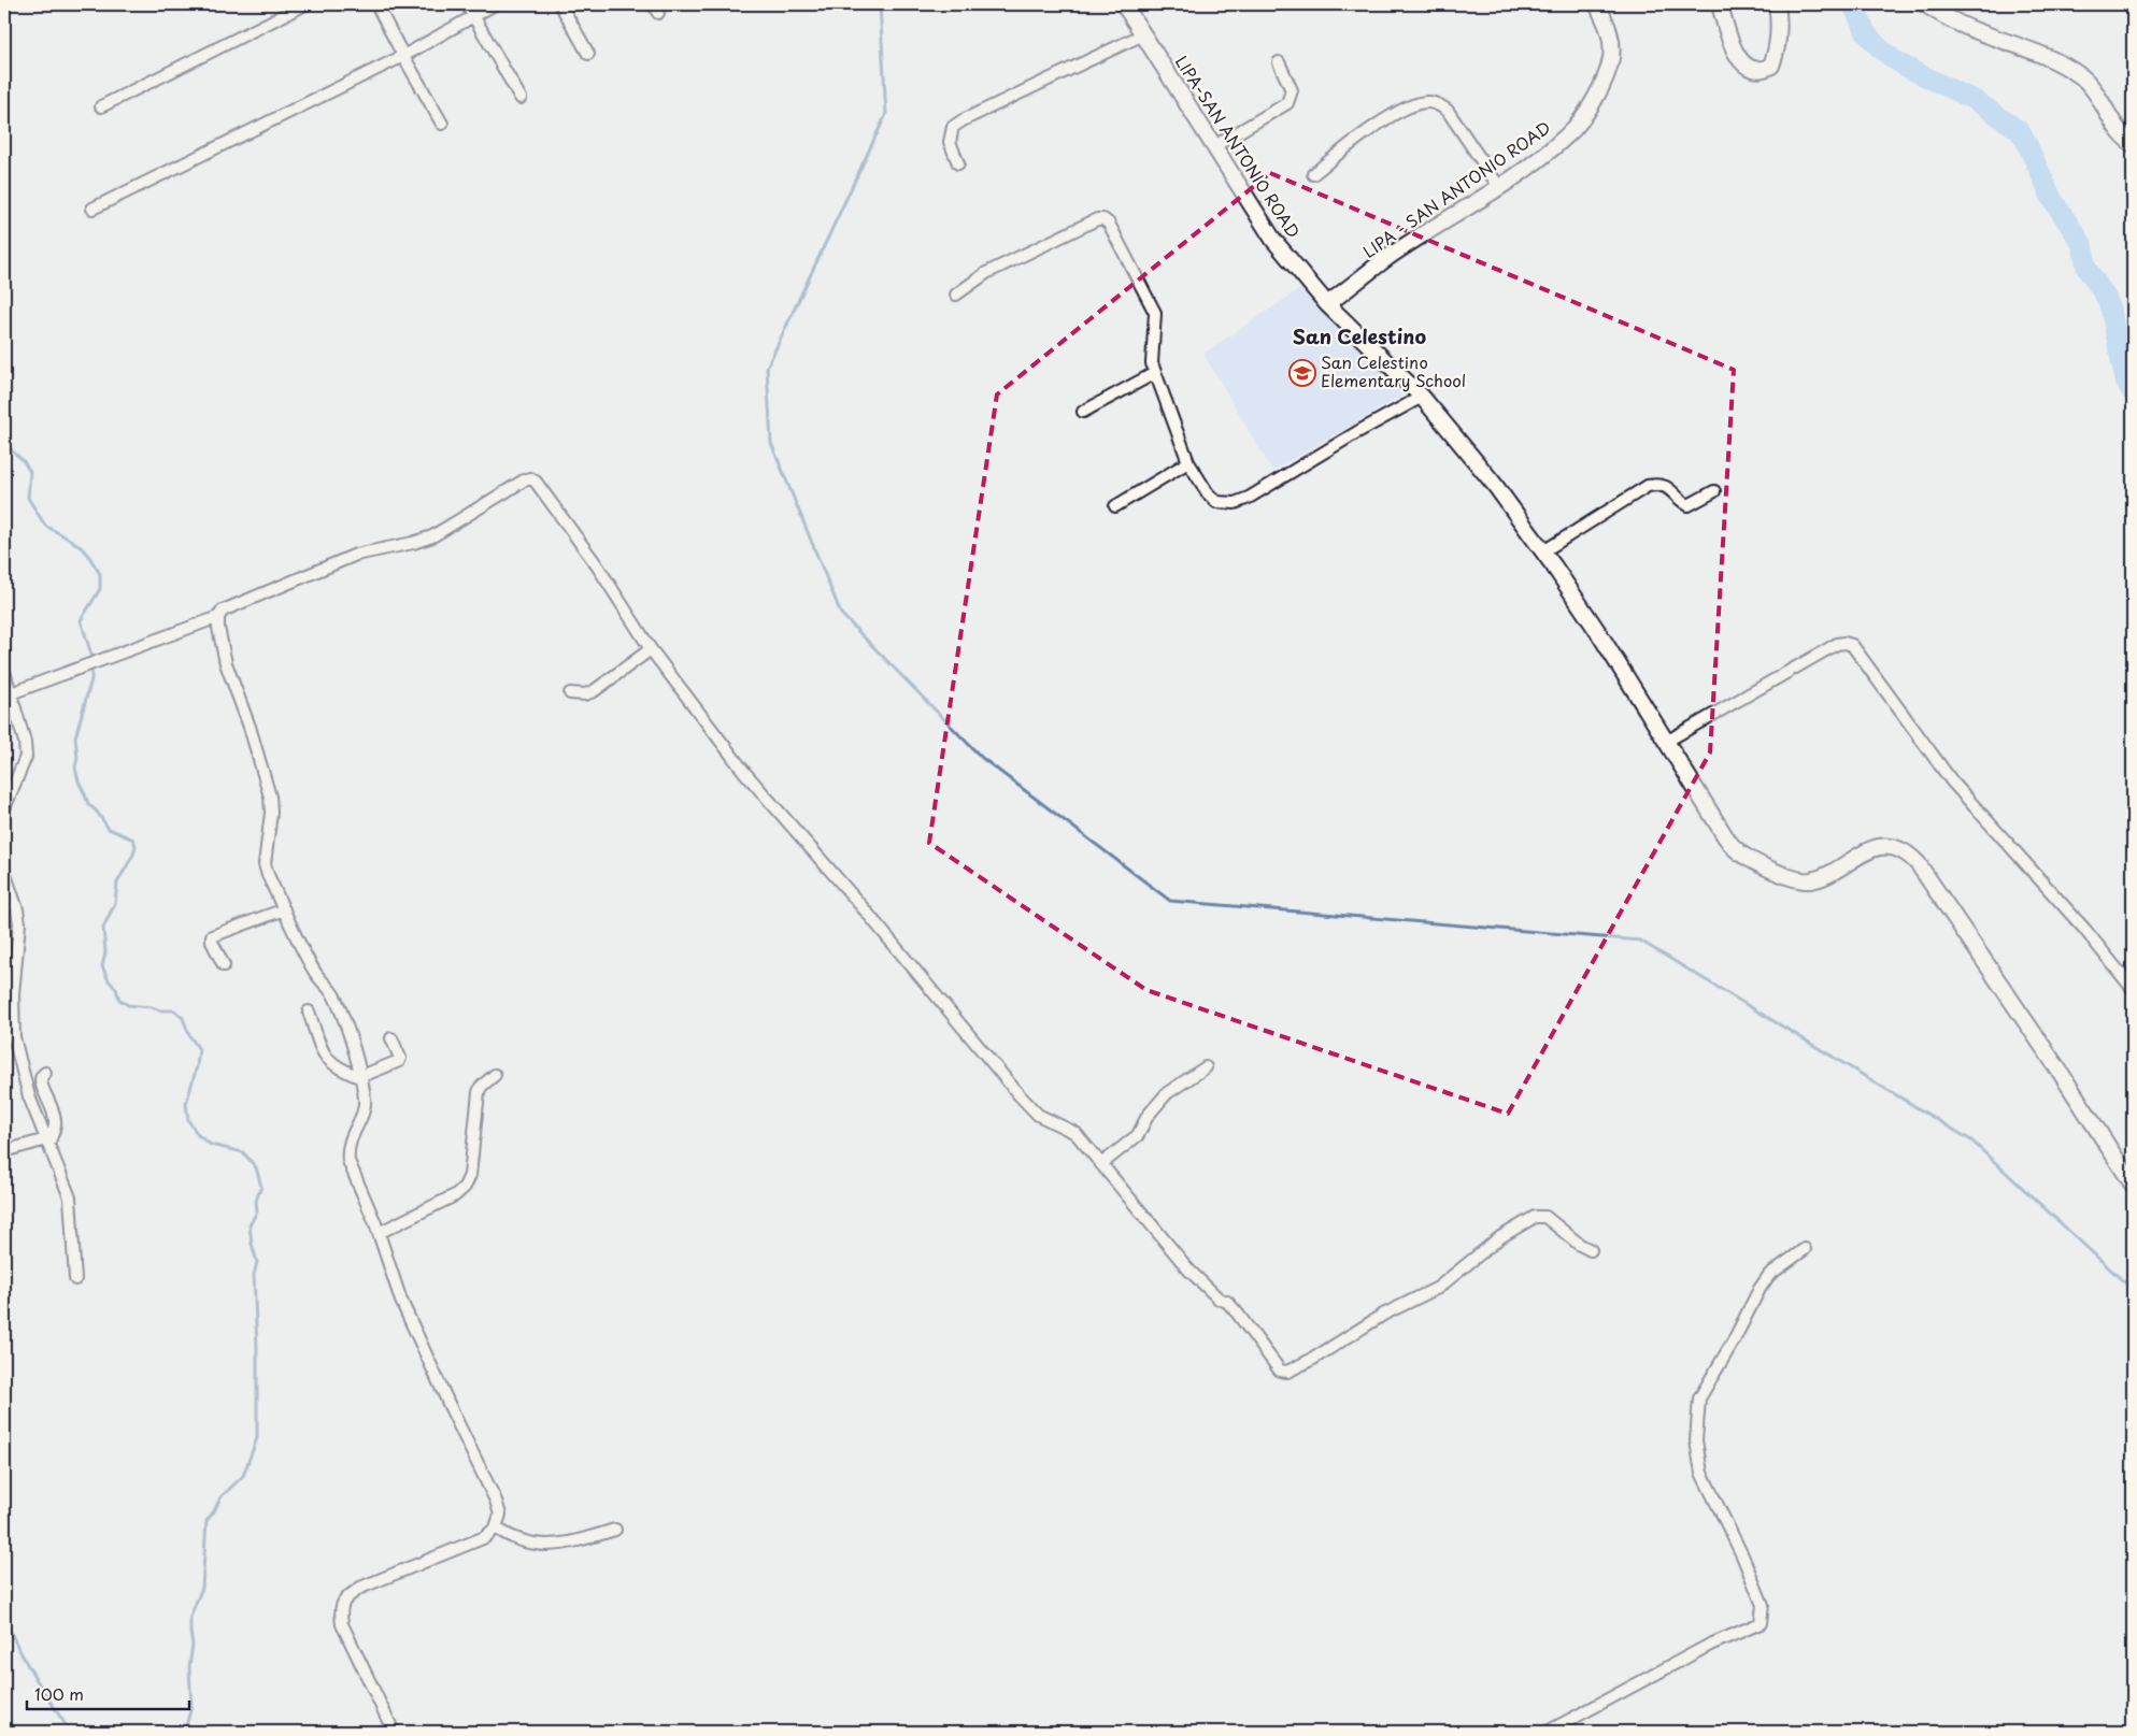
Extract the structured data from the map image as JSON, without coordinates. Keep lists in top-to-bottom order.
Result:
{
  "streets": {
    "main road": ["LIPA-SAN ANTONIO ROAD", "LIPA - SAN ANTONIO ROAD"]
  },
  "crossings": [
    ["LIPA-SAN ANTONIO ROAD", "LIPA - SAN ANTONIO ROAD"]
  ],
  "districts": ["San Celestino"],
  "places": {
    "school or university": ["San Celestino Elementary School"]
  },
  "scale_bar": "100 m"
}
